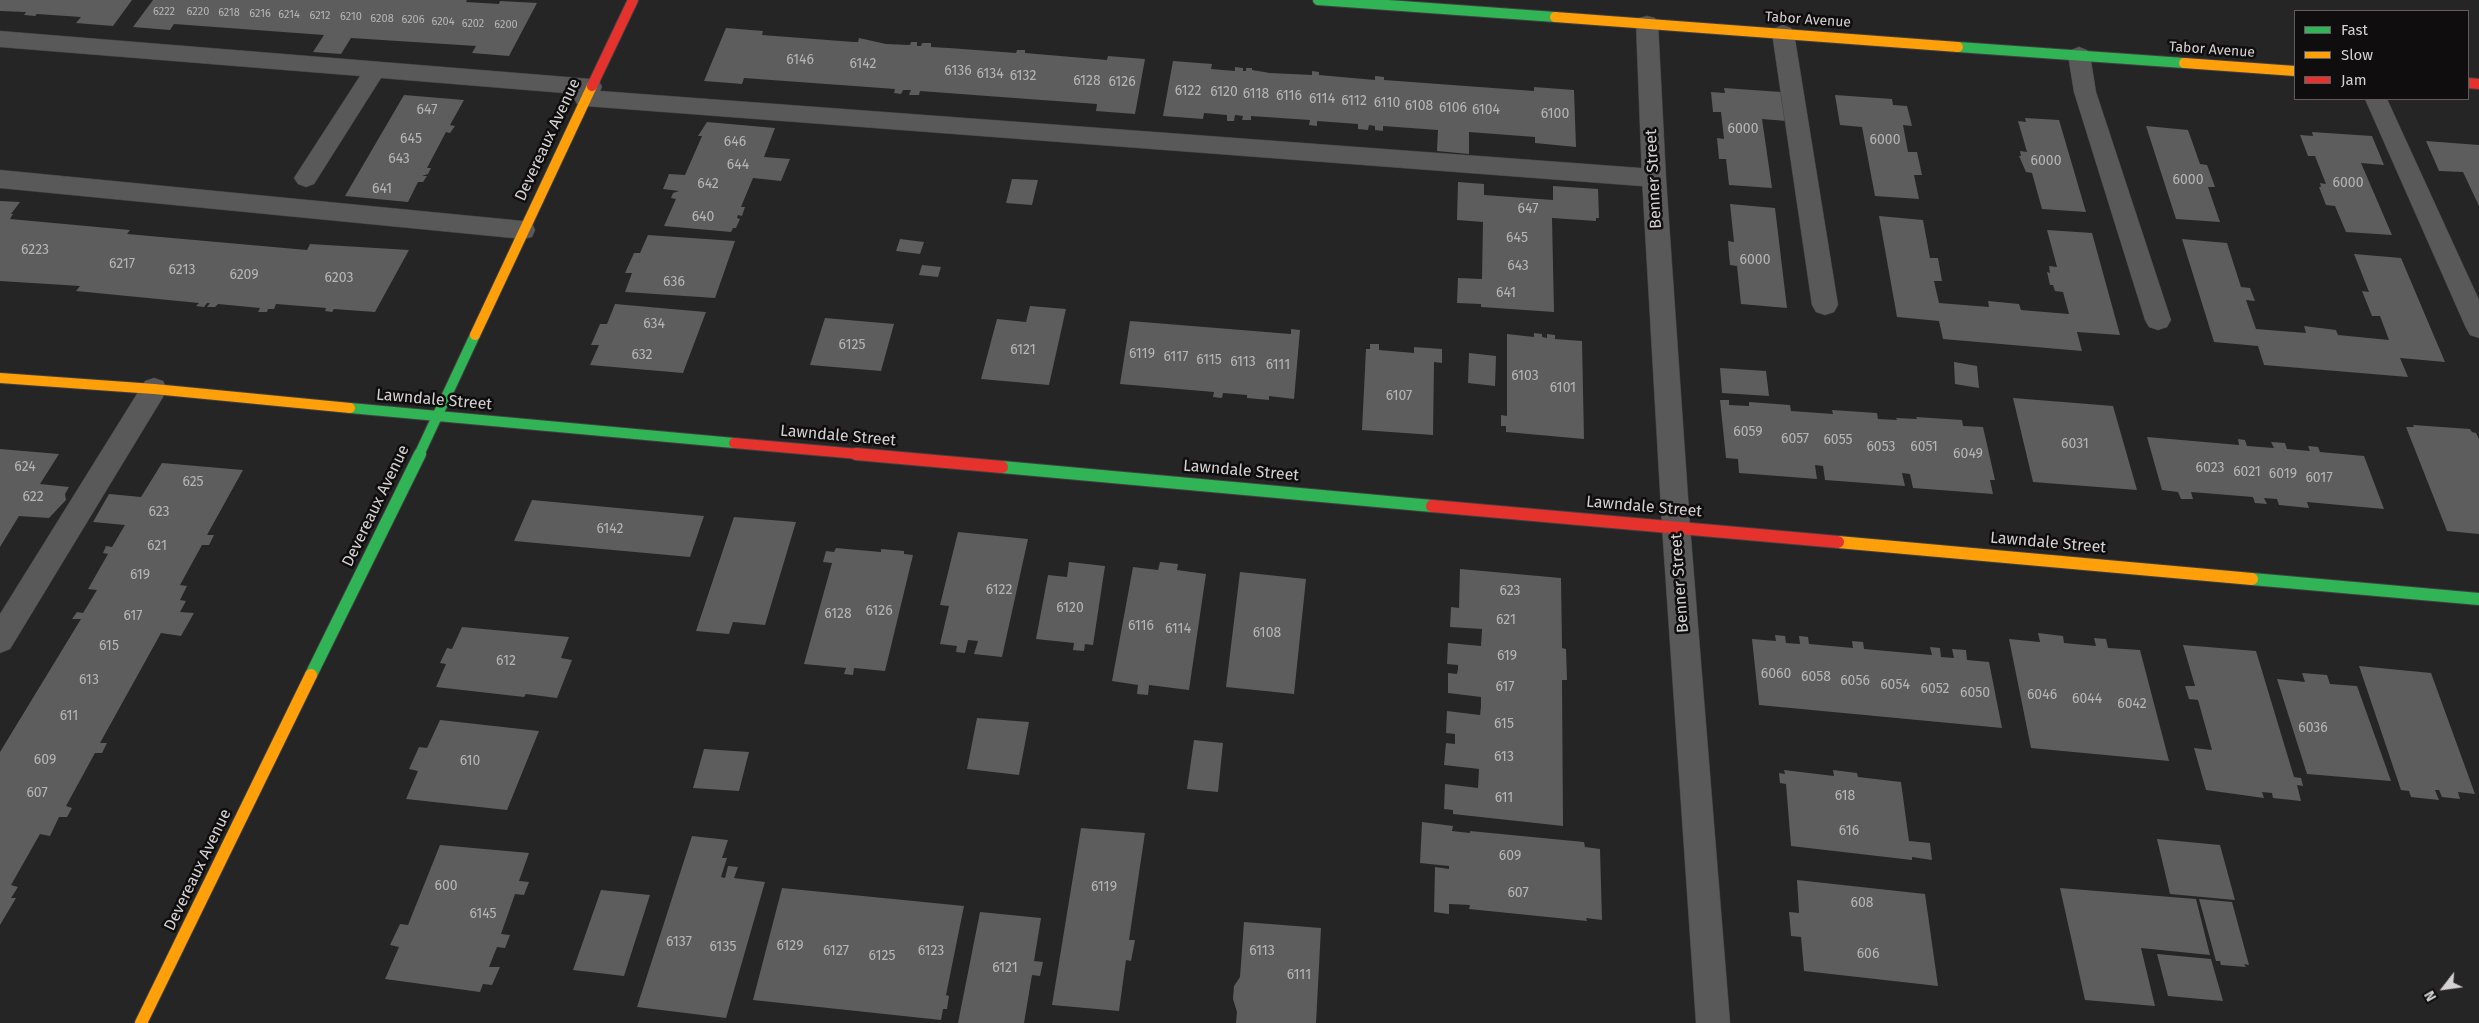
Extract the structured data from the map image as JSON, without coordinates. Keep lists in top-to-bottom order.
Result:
{
  "streets": {
    "street": [
      "Tabor Avenue",
      "Devereaux Avenue",
      "Benner Street",
      "Lawndale Street"
    ]
  },
  "crossings": [
    ["Tabor Avenue", "Benner Street"],
    ["Devereaux Avenue", "Lawndale Street"],
    ["Benner Street", "Lawndale Street"]
  ],
  "house_numbers": [
    "6222",
    "6220",
    "6218",
    "6216",
    "6214",
    "6212",
    "6210",
    "6208",
    "6206",
    "6204",
    "6202",
    "6200",
    "6146",
    "6142",
    "6136",
    "6134",
    "6132",
    "6128",
    "6126",
    "6122",
    "6120",
    "6118",
    "6116",
    "6114",
    "6112",
    "6110",
    "6108",
    "6106",
    "647",
    "6104",
    "6100",
    "6000",
    "645",
    "6000",
    "646",
    "643",
    "6000",
    "644",
    "6000",
    "6000",
    "642",
    "641",
    "647",
    "640",
    "645",
    "6223",
    "6000",
    "6217",
    "643",
    "6213",
    "6209",
    "6203",
    "636",
    "641",
    "634",
    "6125",
    "6121",
    "6119",
    "632",
    "6117",
    "6115",
    "6113",
    "6111",
    "6103",
    "6101",
    "6107",
    "6059",
    "6057",
    "6055",
    "6031",
    "6053",
    "6051",
    "6049",
    "624",
    "6023",
    "6021",
    "6019",
    "6017",
    "625",
    "622",
    "623",
    "6142",
    "621",
    "619",
    "6122",
    "623",
    "6120",
    "6126",
    "6128",
    "617",
    "621",
    "6116",
    "6114",
    "6108",
    "615",
    "619",
    "612",
    "6060",
    "6058",
    "613",
    "6056",
    "6054",
    "617",
    "6052",
    "6050",
    "6046",
    "6044",
    "6042",
    "611",
    "615",
    "6036",
    "613",
    "609",
    "610",
    "607",
    "618",
    "611",
    "616",
    "609",
    "600",
    "6119",
    "607",
    "608",
    "6145",
    "6137",
    "6129",
    "6135",
    "6127",
    "6123",
    "6113",
    "606",
    "6125",
    "6121",
    "6111"
  ],
  "legend": ["Fast", "Slow", "Jam"],
  "north": "bottom left"
}
